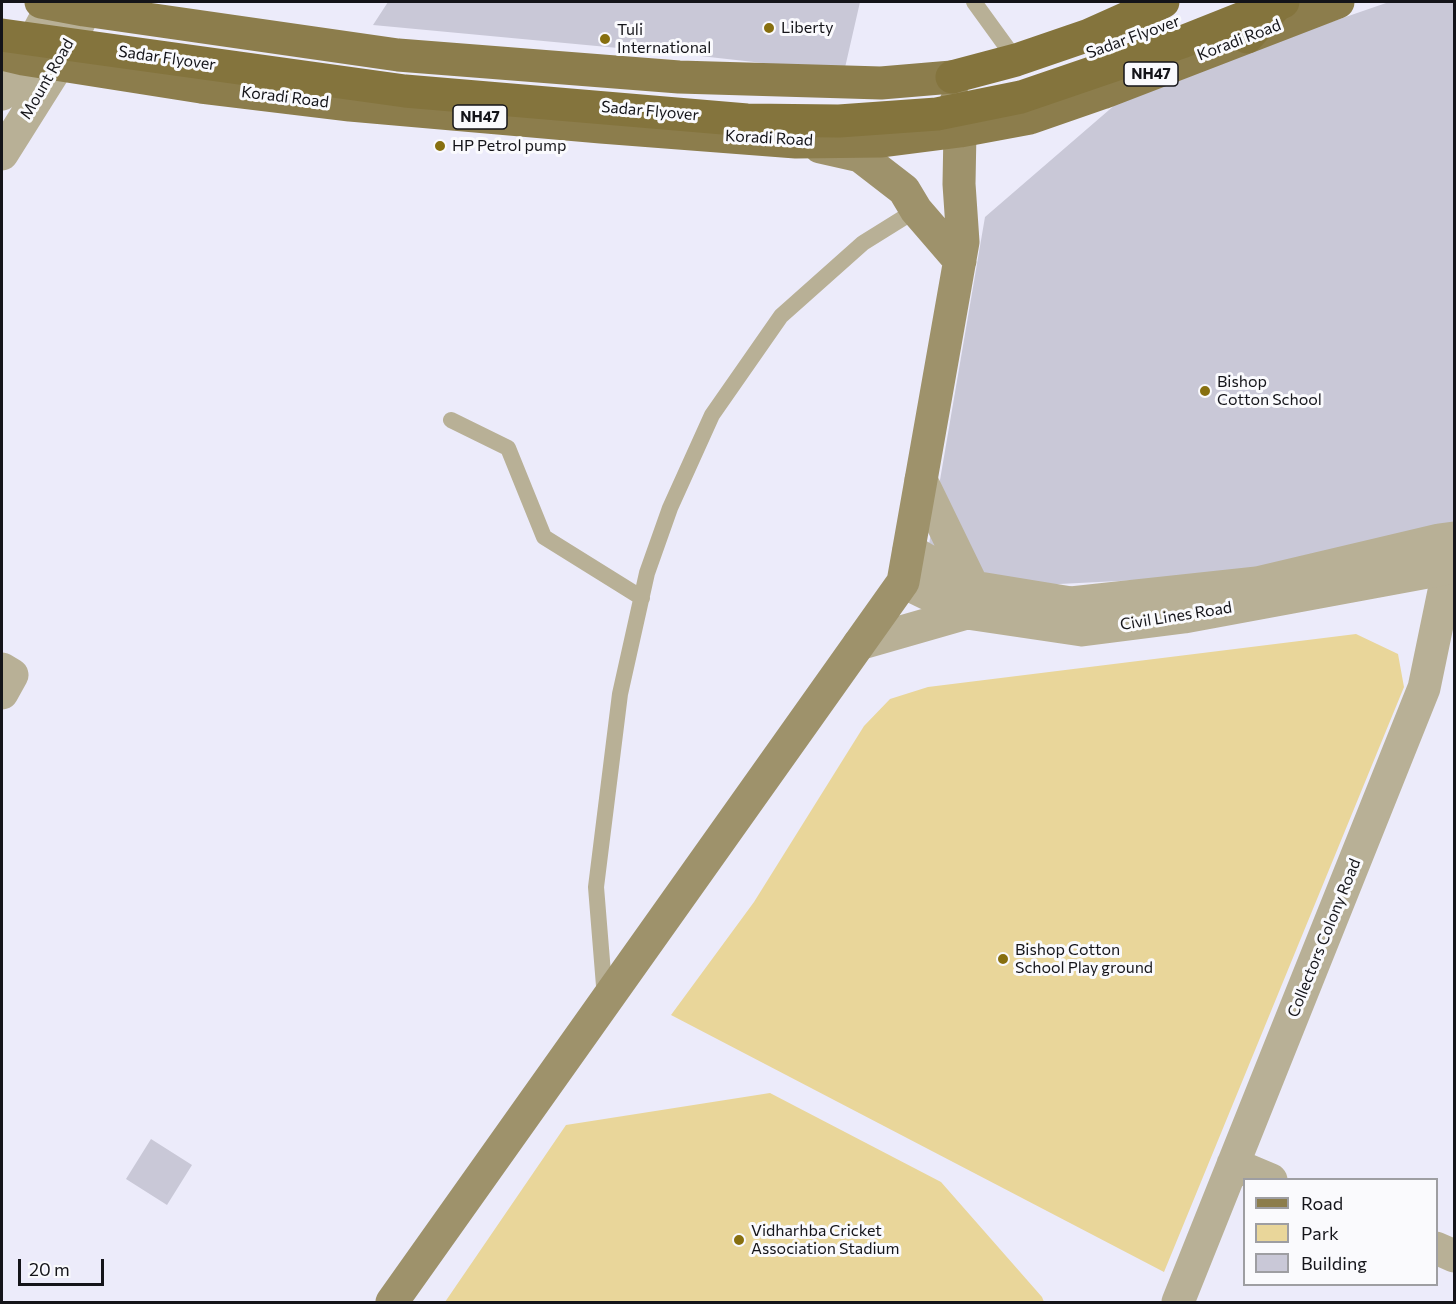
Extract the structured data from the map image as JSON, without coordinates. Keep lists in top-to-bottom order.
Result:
{
  "streets": {
    "highway": ["Sadar Flyover"],
    "main road": ["Koradi Road", "NH47"],
    "street": ["Mount Road", "Civil Lines Road", "Collectors Colony Road"]
  },
  "crossings": [
    ["Koradi Road", "Mount Road"],
    ["Civil Lines Road", "Collectors Colony Road"]
  ],
  "places": [
    "Liberty",
    "Tuli International",
    "HP Petrol pump",
    "Bishop Cotton School",
    "Bishop Cotton School Play ground",
    "Vidharhba Cricket Association Stadium"
  ],
  "legend": ["Road", "Park", "Building"],
  "scale_bar": "20 m"
}
